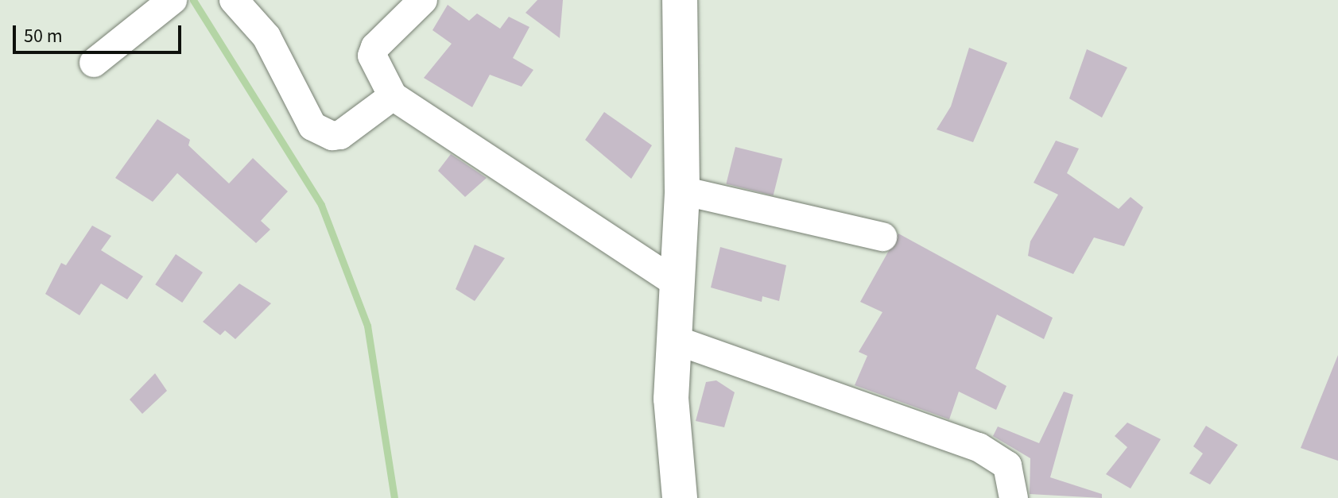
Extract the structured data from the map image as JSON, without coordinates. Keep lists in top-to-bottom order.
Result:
{
  "scale_bar": "50 m"
}
